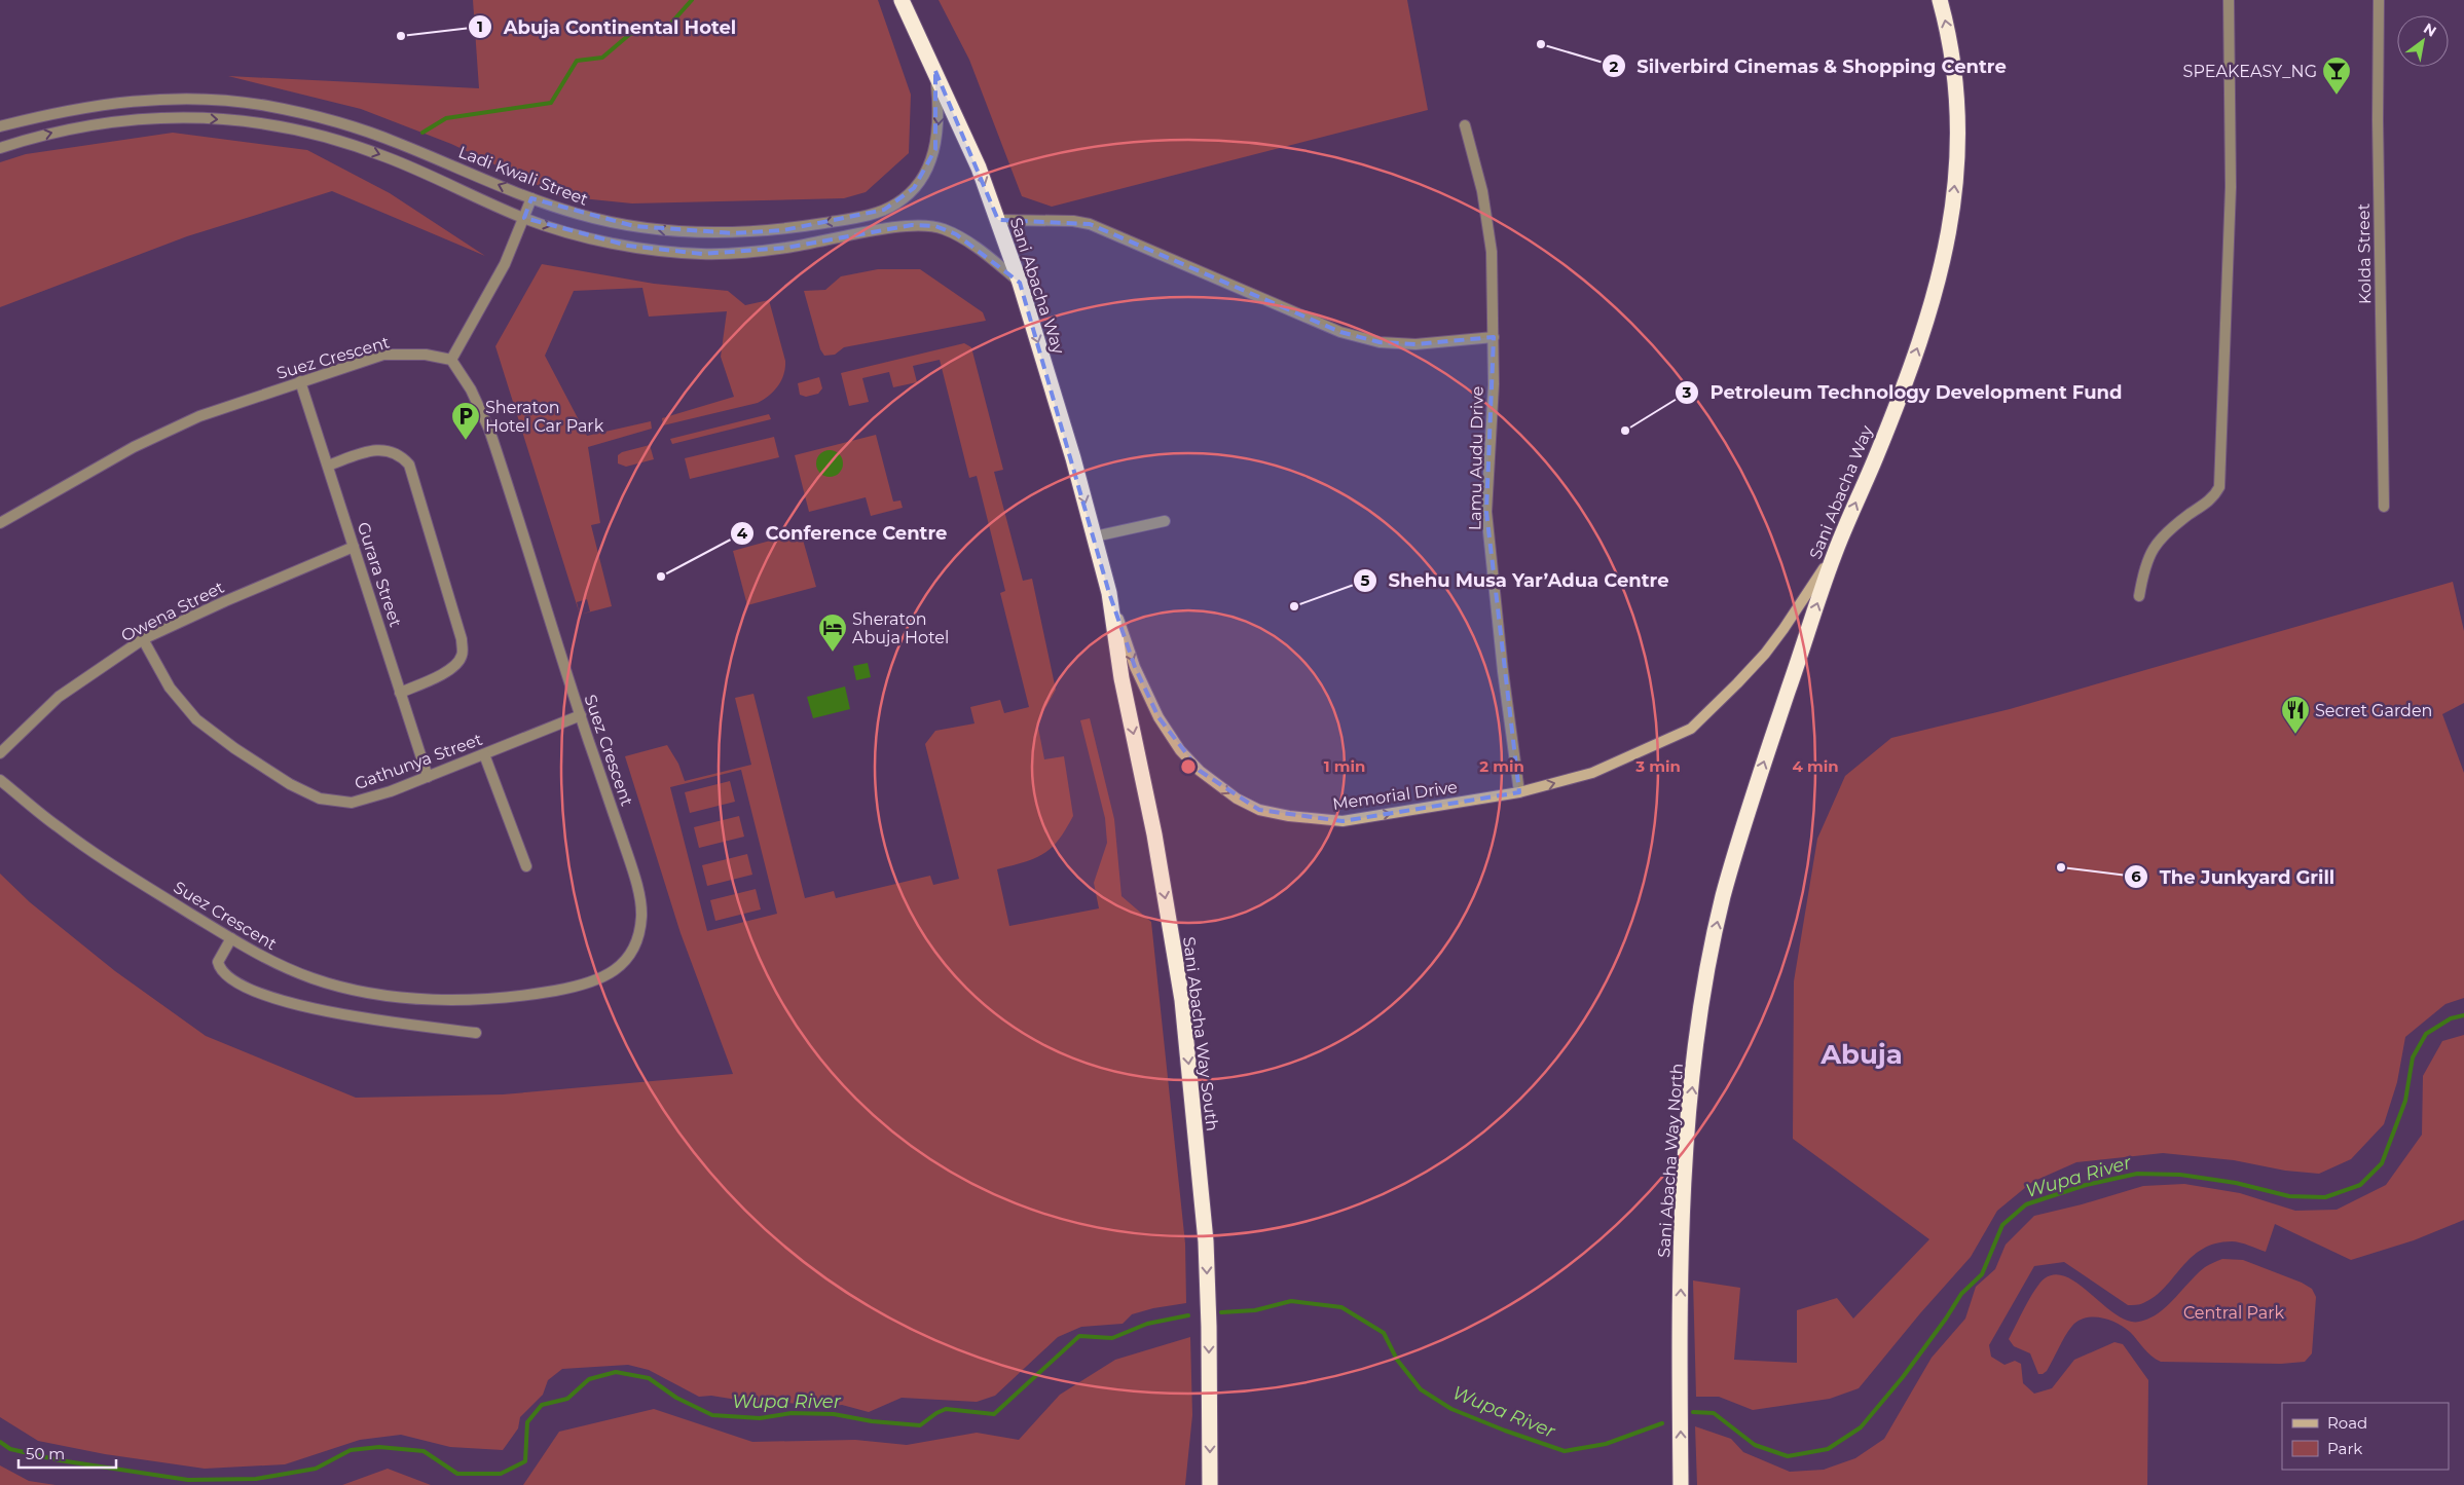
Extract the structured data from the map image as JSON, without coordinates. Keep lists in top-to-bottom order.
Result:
{
  "streets": {
    "highway": ["Sani Abacha Way", "Sani Abacha Way South", "Sani Abacha Way North"],
    "street": [
      "Ladi Kwali Street",
      "Kolda Street",
      "Suez Crescent",
      "Lamu Audu Drive",
      "Gurara Street",
      "Owena Street",
      "Gathunya Street",
      "Memorial Drive"
    ]
  },
  "crossings": [
    ["Ladi Kwali Street", "Sani Abacha Way"],
    ["Sani Abacha Way", "Memorial Drive"],
    ["Sani Abacha Way", "Sani Abacha Way South"],
    ["Sani Abacha Way", "Sani Abacha Way North"],
    ["Suez Crescent", "Gurara Street"],
    ["Suez Crescent", "Gathunya Street"],
    ["Lamu Audu Drive", "Memorial Drive"],
    ["Gurara Street", "Owena Street"],
    ["Gurara Street", "Gathunya Street"],
    ["Owena Street", "Gathunya Street"],
    ["Memorial Drive", "Sani Abacha Way South"]
  ],
  "one_way": ["Sani Abacha Way South", "Sani Abacha Way North"],
  "districts": ["Abuja"],
  "water": ["Wupa River"],
  "parks": ["Central Park"],
  "places": {
    "other": [
      "Abuja Continental Hotel",
      "Silverbird Cinemas & Shopping Centre",
      "Petroleum Technology Development Fund",
      "Conference Centre",
      "Shehu Musa Yar’Adua Centre",
      "The Junkyard Grill"
    ],
    "bar": ["SPEAKEASY_NG"],
    "parking": ["Sheraton Hotel Car Park"],
    "hotel": ["Sheraton Abuja Hotel"],
    "restaurant": ["Secret Garden"]
  },
  "legend": ["Road", "Park"],
  "scale_bar": "50 m",
  "north": "top right",
  "rings": [
    "1 min",
    "2 min",
    "3 min",
    "4 min"
  ]
}
